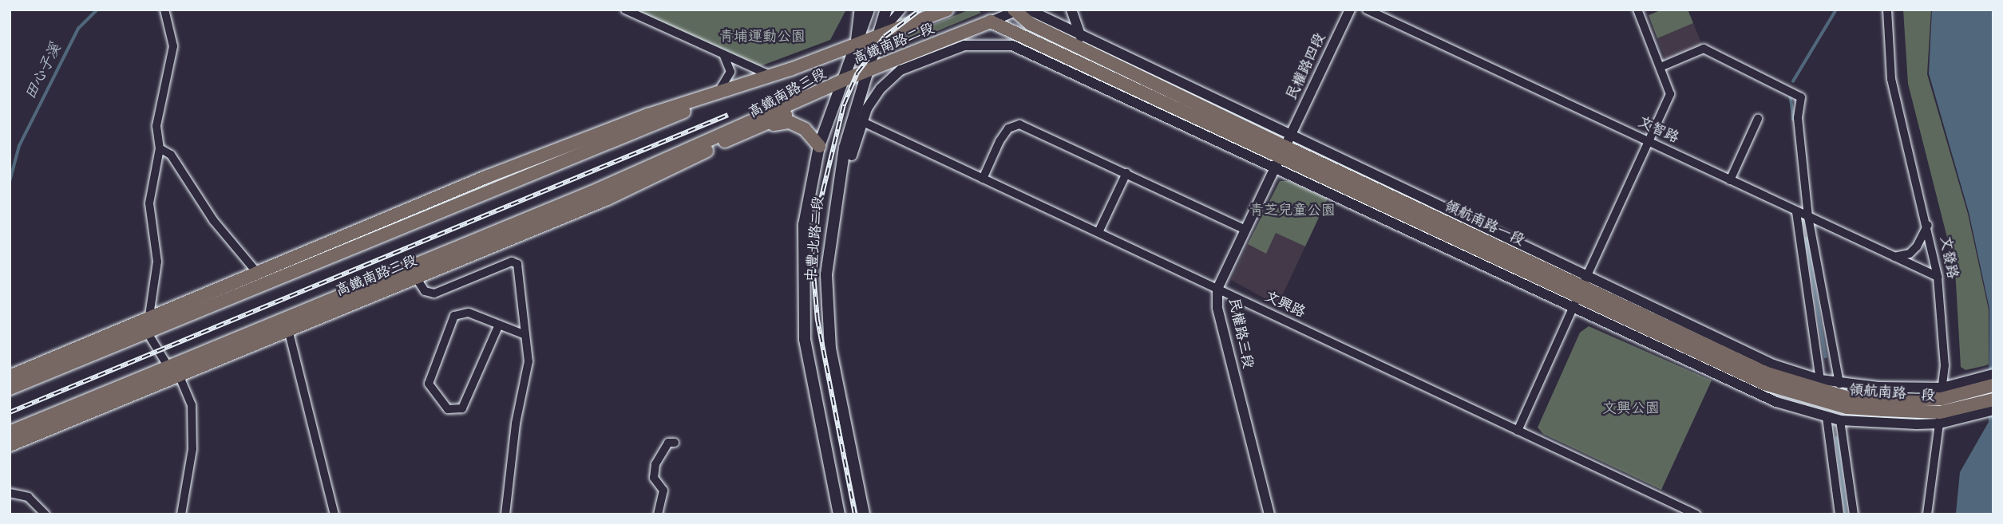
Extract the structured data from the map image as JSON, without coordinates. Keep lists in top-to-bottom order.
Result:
{
  "streets": {
    "main road": [
      "高鐵南路二段",
      "高鐵南路三段",
      "領航南路一段",
      "中豐北路二段"
    ],
    "street": [
      "民權路四段",
      "文智路",
      "文發路",
      "文興路",
      "民權路三段"
    ]
  },
  "crossings": [
    ["高鐵南路二段", "高鐵南路三段"],
    ["高鐵南路二段", "領航南路一段"],
    ["高鐵南路二段", "中豐北路二段"],
    ["高鐵南路二段", "文興路"],
    ["民權路四段", "領航南路一段"],
    ["民權路四段", "民權路三段"],
    ["高鐵南路三段", "中豐北路二段"],
    ["文智路", "文發路"],
    ["領航南路一段", "文發路"],
    ["領航南路一段", "民權路三段"],
    ["文興路", "民權路三段"]
  ],
  "water": ["田心子溪"],
  "parks": ["青埔運動公園", "青芝兒童公園", "文興公園"]
}
